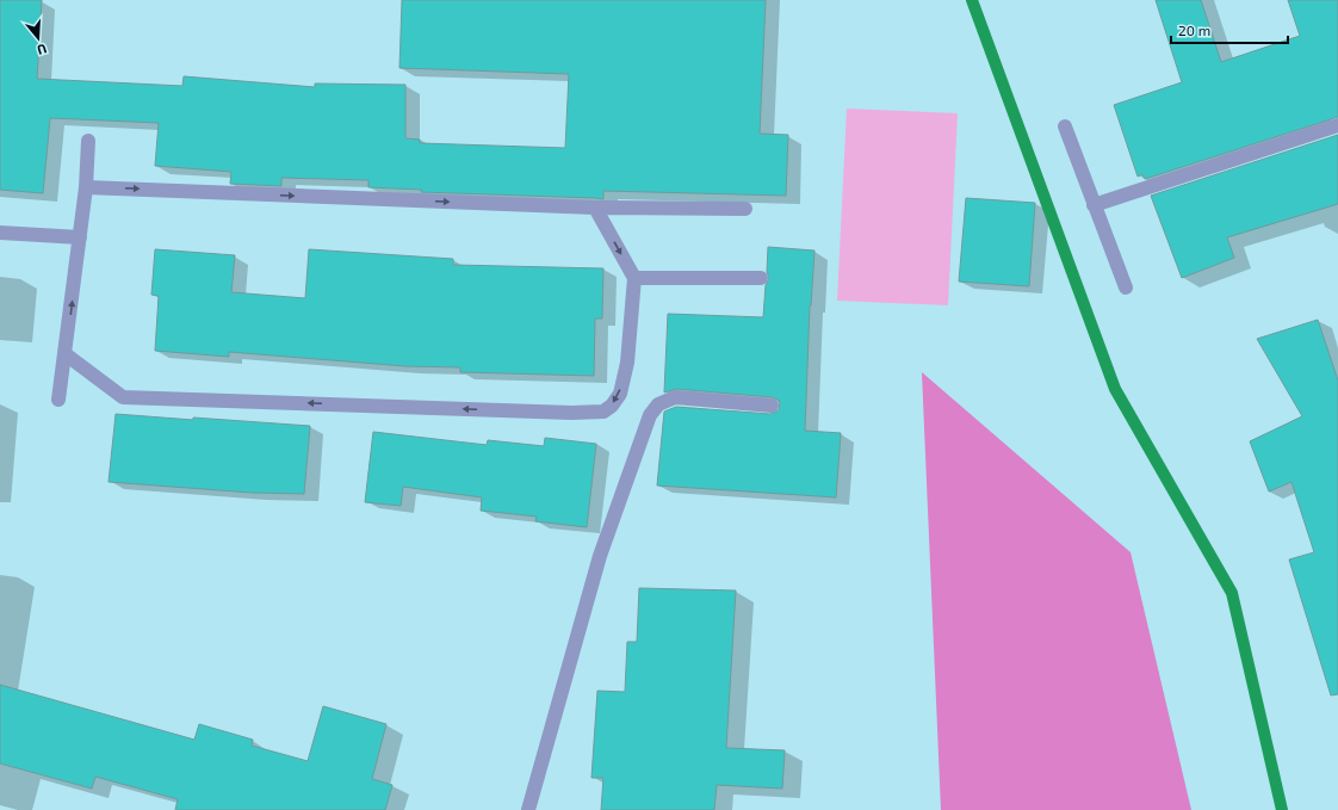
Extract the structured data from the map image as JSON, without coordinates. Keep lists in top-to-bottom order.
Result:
{
  "scale_bar": "20 m",
  "north": "bottom"
}
